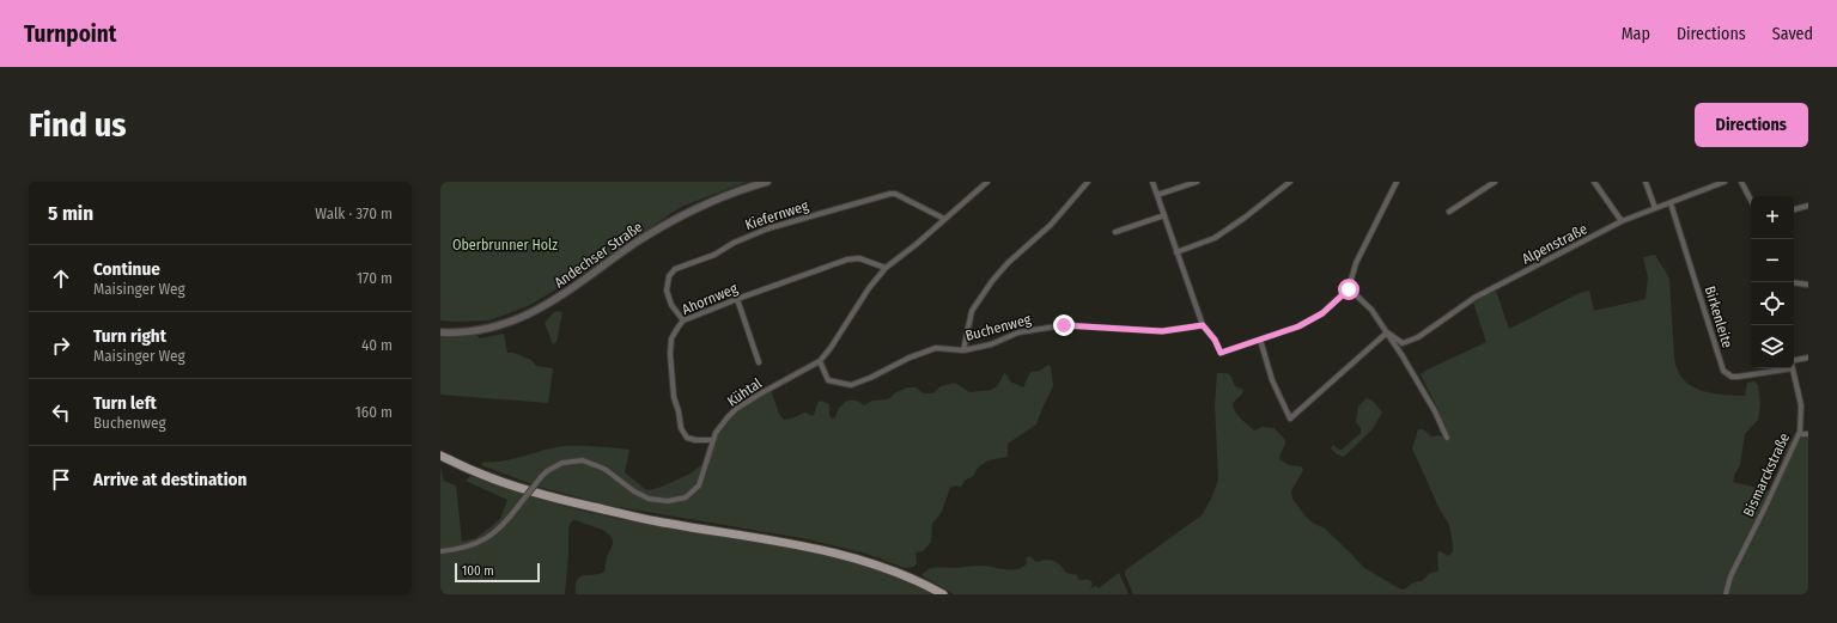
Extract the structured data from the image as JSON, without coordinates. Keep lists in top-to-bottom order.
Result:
{
  "streets": {
    "street": [
      "Kiefernweg",
      "Alpenstraße",
      "Andechser Straße",
      "Ahornweg",
      "Birkenleite",
      "Buchenweg",
      "Kühtal",
      "Bismarckstraße"
    ]
  },
  "crossings": [
    ["Kiefernweg", "Ahornweg"],
    ["Kiefernweg", "Kühtal"],
    ["Alpenstraße", "Birkenleite"],
    ["Ahornweg", "Kühtal"],
    ["Birkenleite", "Bismarckstraße"],
    ["Buchenweg", "Kühtal"]
  ],
  "parks": ["Oberbrunner Holz"],
  "scale_bar": "100 m",
  "page": {
    "header": "Turnpoint",
    "nav": ["Map", "Directions", "Saved"],
    "buttons": "Directions",
    "title": "Find us",
    "heading": ["5 min", "Walk · 370 m"],
    "map_buttons": ["+", "−"],
    "list": [
      ["Continue", "Maisinger Weg", "170 m"],
      ["Turn right", "Maisinger Weg", "40 m"],
      ["Turn left", "Buchenweg", "160 m"],
      "Arrive at destination"
    ],
    "scale": "100 m"
  }
}
